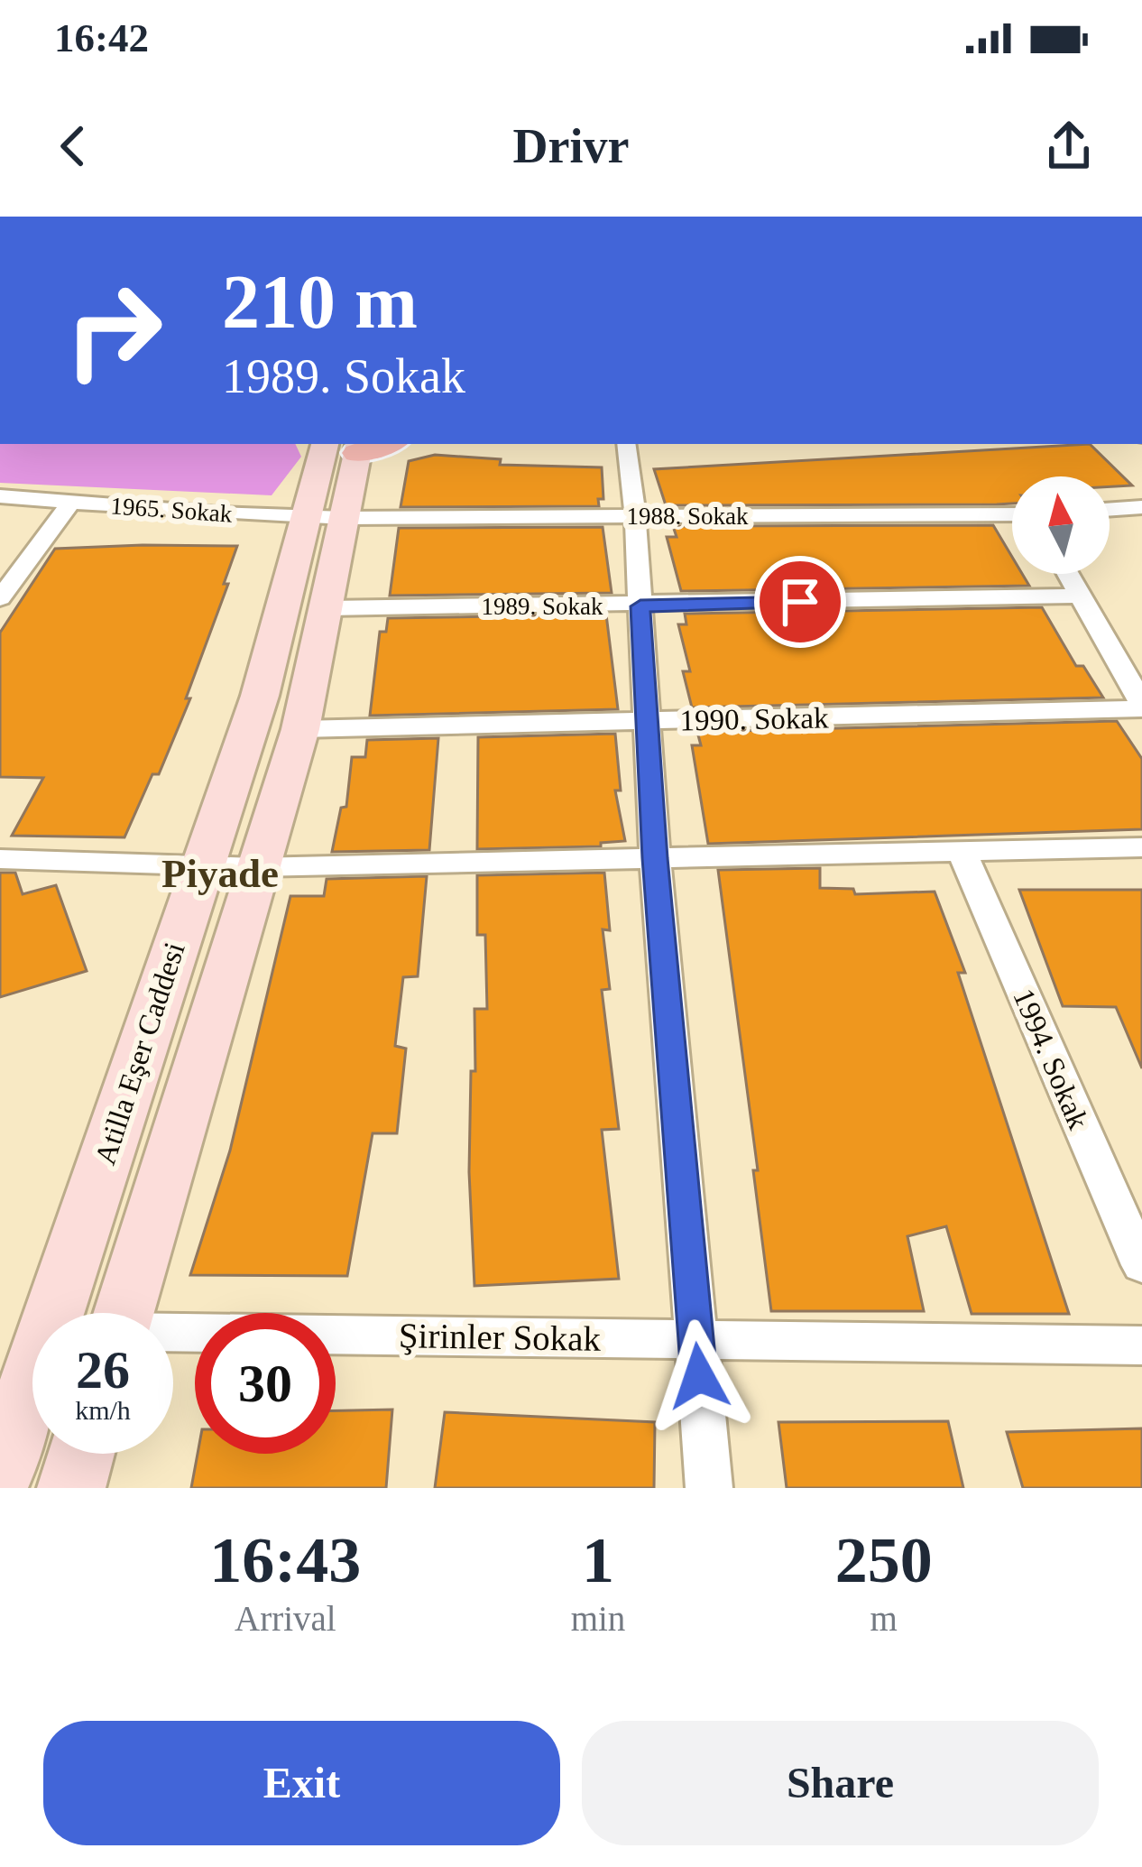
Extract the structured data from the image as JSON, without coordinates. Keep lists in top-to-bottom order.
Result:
{
  "streets": {
    "main road": ["Atilla Eşer Caddesi"],
    "street": [
      "1965. Sokak",
      "1988. Sokak",
      "1989. Sokak",
      "1990. Sokak",
      "1994. Sokak",
      "Şirinler Sokak"
    ]
  },
  "crossings": [
    ["1965. Sokak", "1988. Sokak"],
    ["1965. Sokak", "Atilla Eşer Caddesi"],
    ["1988. Sokak", "Atilla Eşer Caddesi"],
    ["1989. Sokak", "Atilla Eşer Caddesi"],
    ["1990. Sokak", "Atilla Eşer Caddesi"]
  ],
  "districts": ["Piyade"],
  "north": "top",
  "page": {
    "status": "16:42",
    "header": "Drivr",
    "turn": ["210 m", "1989. Sokak"],
    "speed": "26 km/h",
    "limit": "30",
    "eta": [
      "16:43",
      "Arrival",
      "1",
      "min",
      "250",
      "m"
    ],
    "buttons": ["Exit", "Share"]
  }
}
